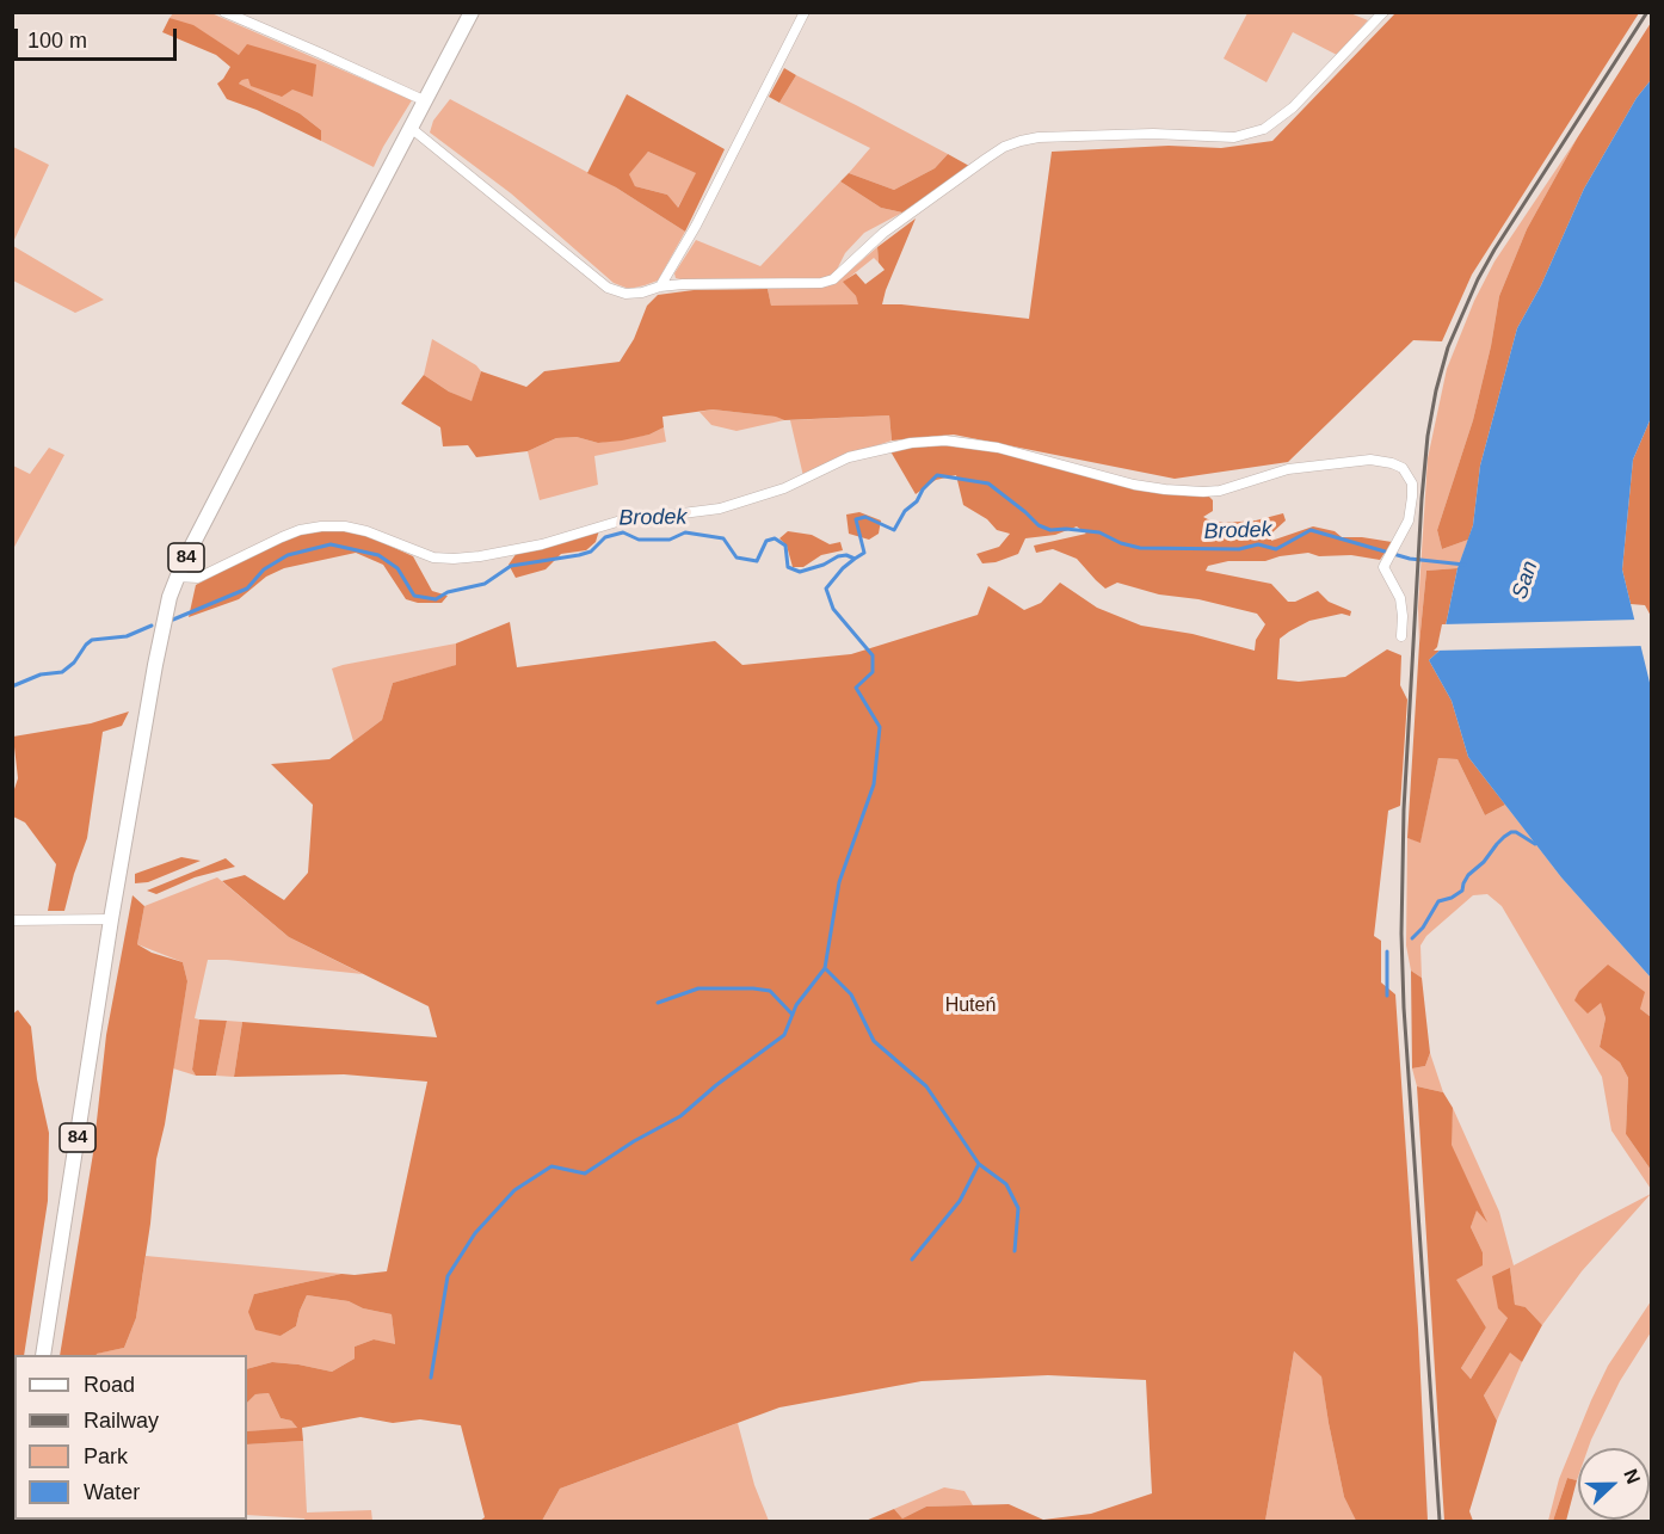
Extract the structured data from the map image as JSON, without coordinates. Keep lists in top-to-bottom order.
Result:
{
  "streets": {
    "main road": ["84"]
  },
  "water": ["Brodek", "San"],
  "parks": ["Huteń"],
  "legend": [
    "Road",
    "Railway",
    "Park",
    "Water"
  ],
  "scale_bar": "100 m",
  "north": "right"
}
